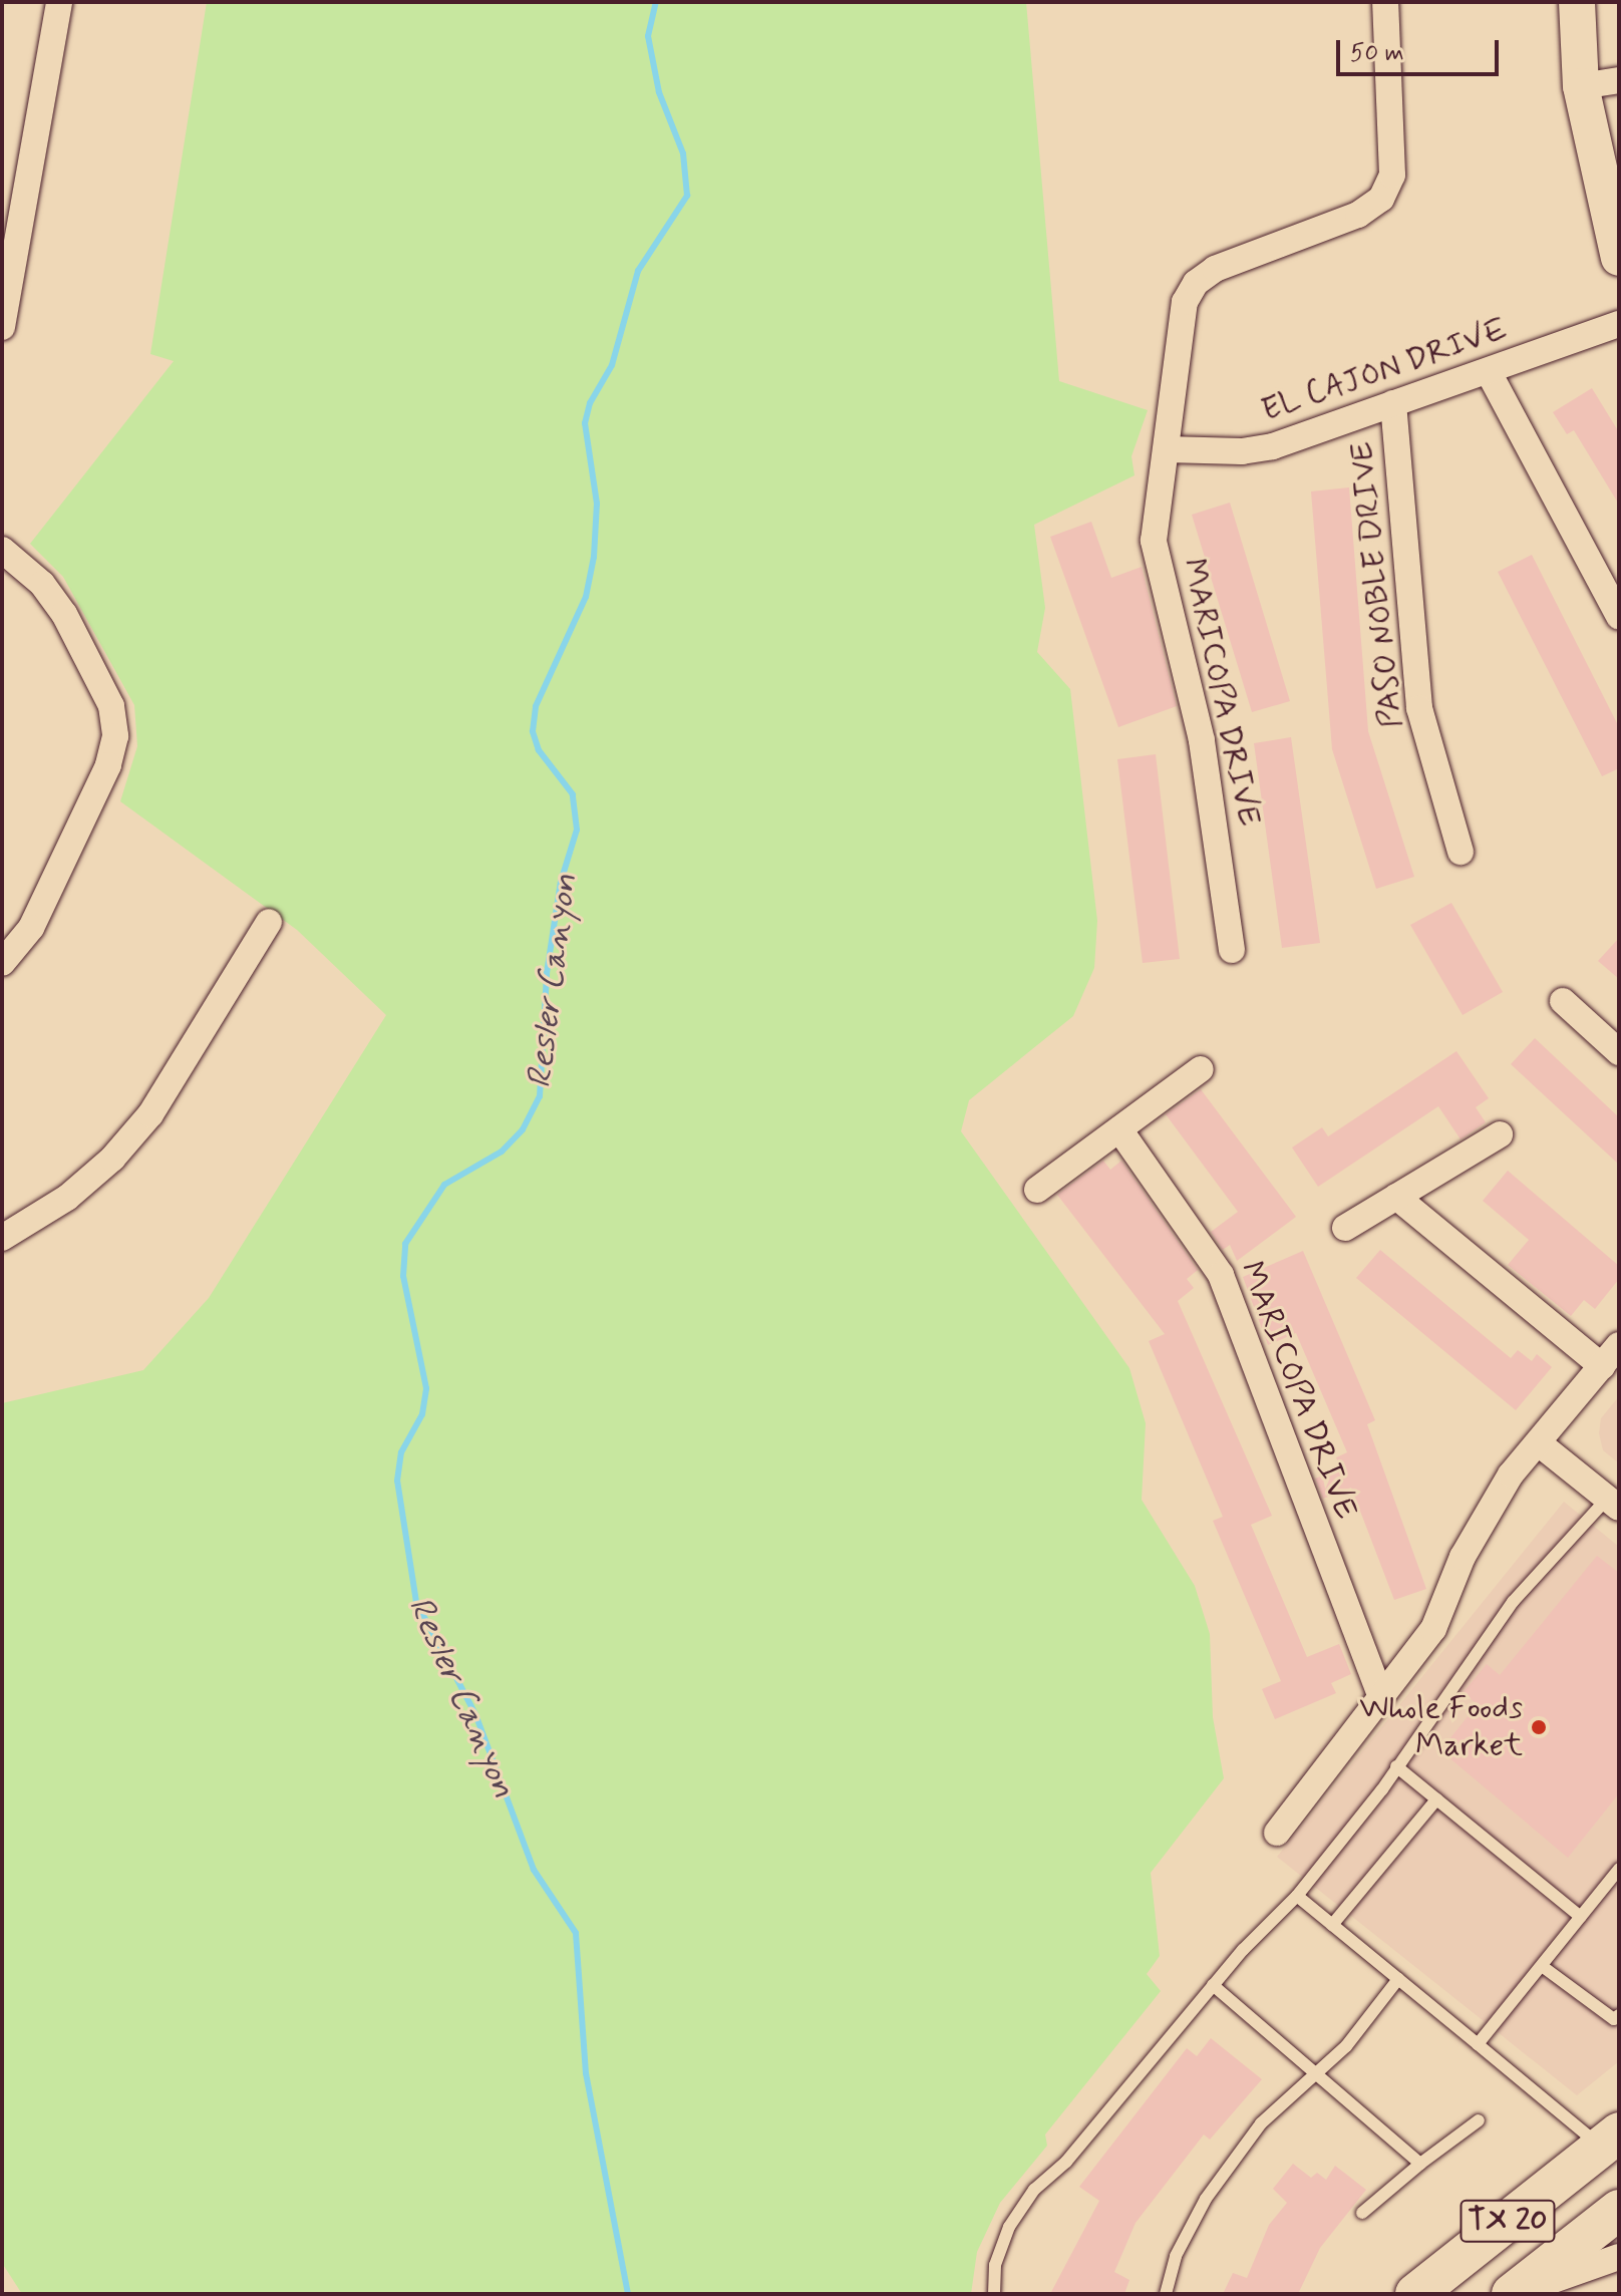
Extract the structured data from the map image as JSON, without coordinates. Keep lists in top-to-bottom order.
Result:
{
  "streets": {
    "main road": ["TX 20"],
    "street": ["EL CAJON DRIVE", "PASO NOBLE DRIVE", "MARICOPA DRIVE"]
  },
  "crossings": [
    ["EL CAJON DRIVE", "PASO NOBLE DRIVE"],
    ["EL CAJON DRIVE", "MARICOPA DRIVE"]
  ],
  "water": ["Resler Canyon"],
  "places": ["Whole Foods Market"],
  "scale_bar": "50 m"
}
